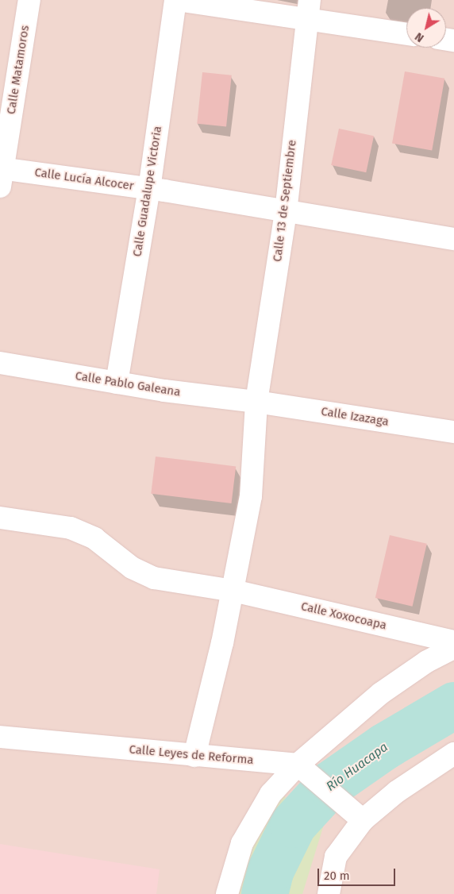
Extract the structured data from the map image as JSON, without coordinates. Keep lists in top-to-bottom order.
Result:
{
  "streets": {
    "street": [
      "Calle Matamoros",
      "Calle Lucía Alcocer",
      "Calle Guadalupe Victoria",
      "Calle 13 de Septiembre",
      "Calle Pablo Galeana",
      "Calle Izazaga",
      "Calle Xoxocoapa",
      "Calle Leyes de Reforma"
    ]
  },
  "crossings": [
    ["Calle Matamoros", "Calle Lucía Alcocer"],
    ["Calle Lucía Alcocer", "Calle Guadalupe Victoria"],
    ["Calle Lucía Alcocer", "Calle 13 de Septiembre"],
    ["Calle Guadalupe Victoria", "Calle Pablo Galeana"],
    ["Calle 13 de Septiembre", "Calle Pablo Galeana"],
    ["Calle 13 de Septiembre", "Calle Izazaga"],
    ["Calle 13 de Septiembre", "Calle Xoxocoapa"],
    ["Calle Pablo Galeana", "Calle Izazaga"]
  ],
  "water": ["Río Huacapa"],
  "scale_bar": "20 m",
  "north": "bottom left"
}
